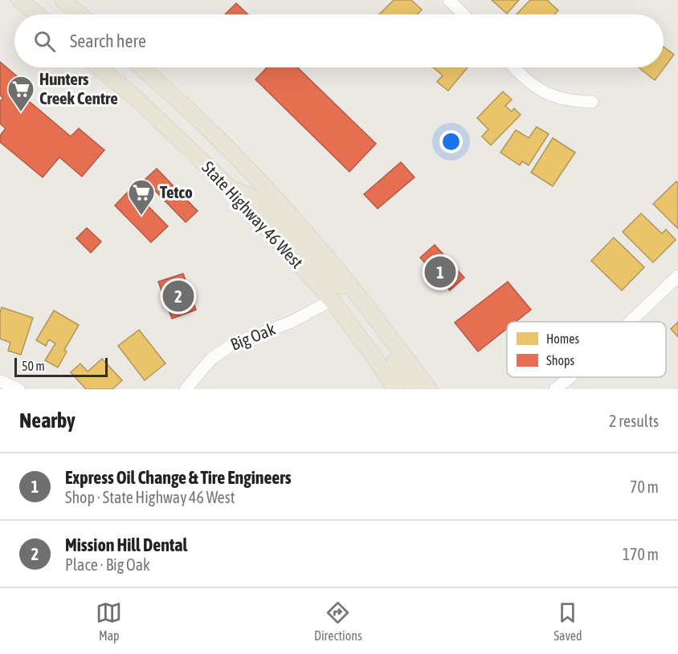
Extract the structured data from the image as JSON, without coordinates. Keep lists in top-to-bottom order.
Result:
{
  "streets": {
    "main road": ["State Highway 46 West"],
    "street": ["Big Oak"]
  },
  "crossings": [
    ["State Highway 46 West", "Big Oak"]
  ],
  "places": {
    "supermarket": ["Hunters Creek Centre", "Tetco"]
  },
  "legend": ["Homes", "Shops"],
  "scale_bar": "50 m",
  "page": {
    "search": "Search here",
    "pins": ["1", "2"],
    "scale": "50 m",
    "heading": ["Nearby", "2 results"],
    "list": [
      {
        "mark": "1",
        "name": "Express Oil Change & Tire Engineers",
        "note": "Shop · State Highway 46 West",
        "value": "70 m"
      },
      {
        "mark": "2",
        "name": "Mission Hill Dental",
        "note": "Place · Big Oak",
        "value": "170 m"
      }
    ],
    "nav": ["Map", "Directions", "Saved"]
  }
}
